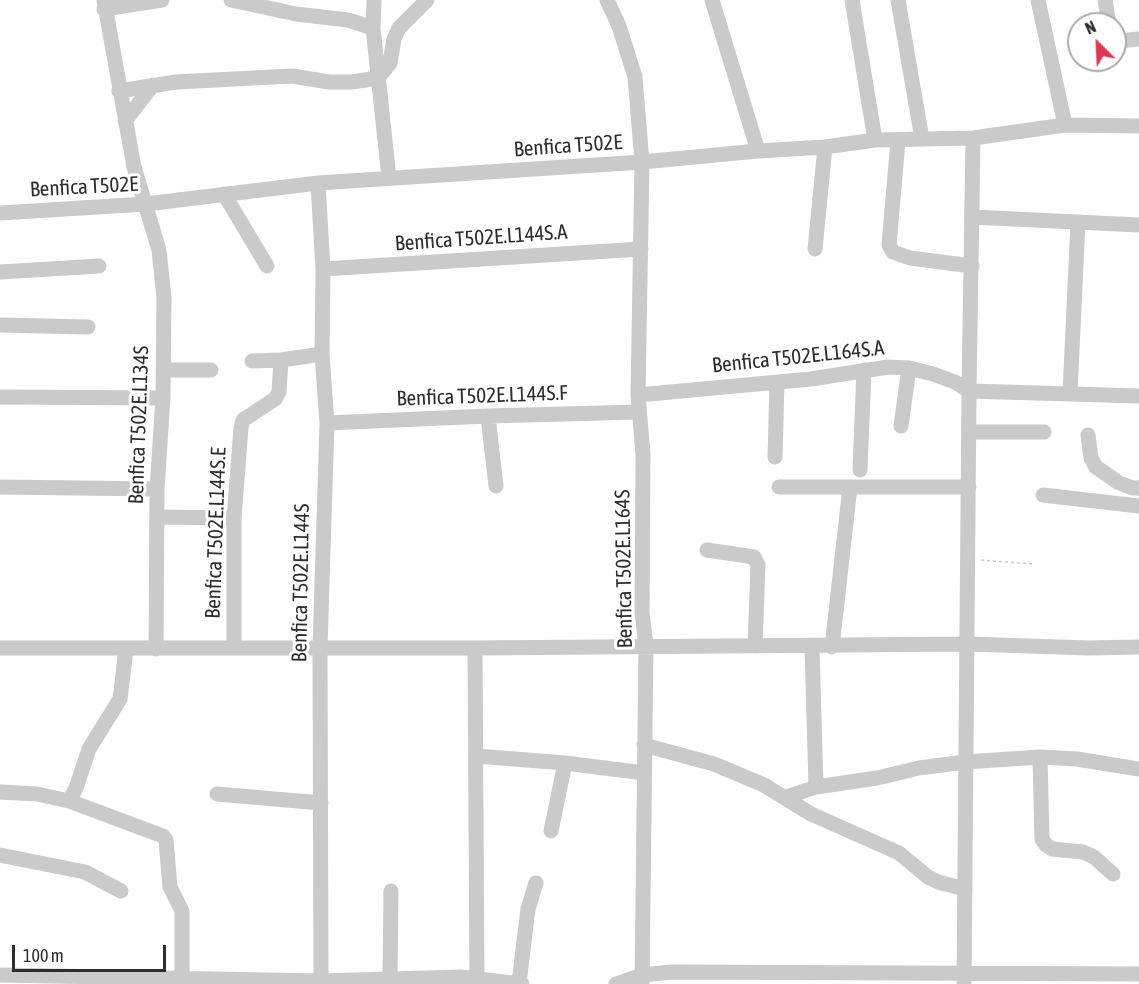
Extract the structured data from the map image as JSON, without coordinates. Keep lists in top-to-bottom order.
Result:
{
  "streets": {
    "street": [
      "Benfica T502E",
      "Benfica T502E.L144S.A",
      "Benfica T502E.L164S.A",
      "Benfica T502E.L144S.F",
      "Benfica T502E.L134S",
      "Benfica T502E.L144S.E",
      "Benfica T502E.L164S",
      "Benfica T502E.L144S"
    ]
  },
  "crossings": [
    ["Benfica T502E", "Benfica T502E.L134S"],
    ["Benfica T502E", "Benfica T502E.L164S"],
    ["Benfica T502E", "Benfica T502E.L144S"],
    ["Benfica T502E.L144S.A", "Benfica T502E.L164S"],
    ["Benfica T502E.L144S.A", "Benfica T502E.L144S"],
    ["Benfica T502E.L164S.A", "Benfica T502E.L164S"],
    ["Benfica T502E.L144S.F", "Benfica T502E.L164S"],
    ["Benfica T502E.L144S.F", "Benfica T502E.L144S"]
  ],
  "scale_bar": "100 m",
  "north": "top left"
}
